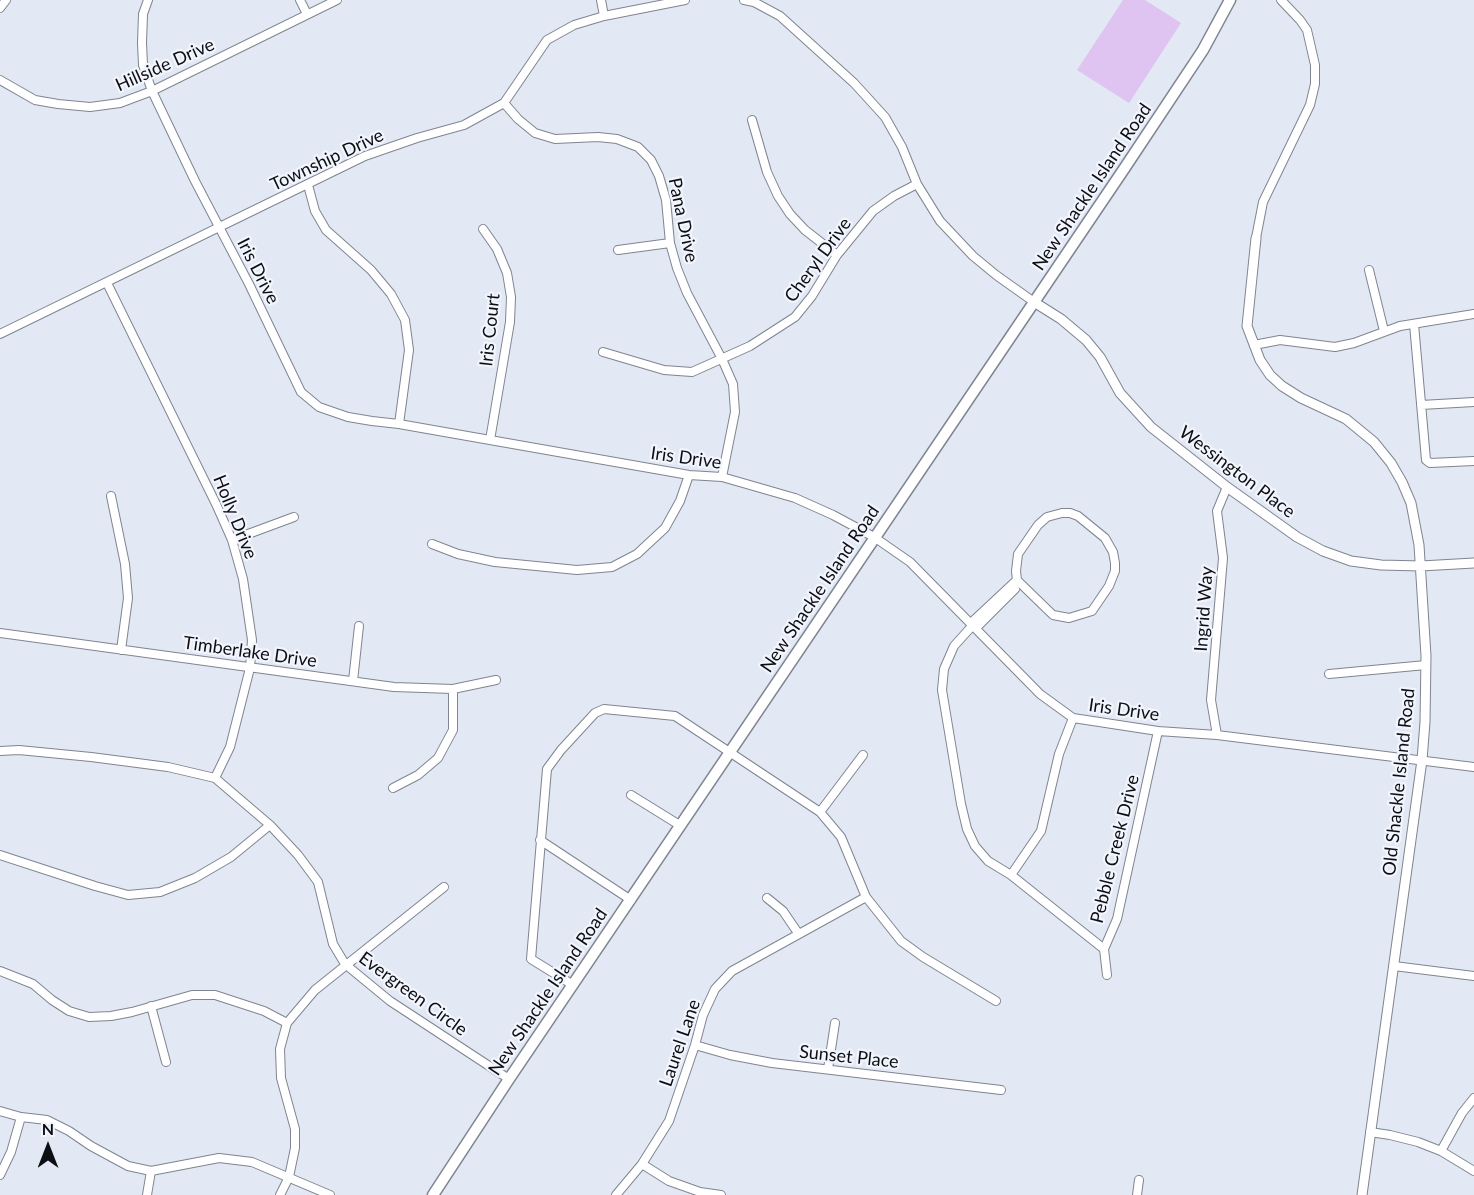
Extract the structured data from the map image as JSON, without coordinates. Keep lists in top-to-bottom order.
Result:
{
  "streets": {
    "main road": ["New Shackle Island Road"],
    "street": [
      "Hillside Drive",
      "Township Drive",
      "Pana Drive",
      "Cheryl Drive",
      "Iris Drive",
      "Iris Court",
      "Wessington Place",
      "Holly Drive",
      "Ingrid Way",
      "Timberlake Drive",
      "Old Shackle Island Road",
      "Pebble Creek Drive",
      "Evergreen Circle",
      "Laurel Lane",
      "Sunset Place"
    ]
  },
  "crossings": [
    ["Hillside Drive", "Iris Drive"],
    ["Township Drive", "Pana Drive"],
    ["Township Drive", "Iris Drive"],
    ["Township Drive", "Holly Drive"],
    ["New Shackle Island Road", "Iris Drive"],
    ["New Shackle Island Road", "Wessington Place"],
    ["New Shackle Island Road", "Evergreen Circle"],
    ["Pana Drive", "Cheryl Drive"],
    ["Pana Drive", "Iris Drive"],
    ["Iris Drive", "Iris Court"],
    ["Iris Drive", "Ingrid Way"],
    ["Iris Drive", "Old Shackle Island Road"],
    ["Iris Drive", "Pebble Creek Drive"],
    ["Wessington Place", "Ingrid Way"],
    ["Wessington Place", "Old Shackle Island Road"],
    ["Holly Drive", "Timberlake Drive"],
    ["Holly Drive", "Evergreen Circle"],
    ["Laurel Lane", "Sunset Place"]
  ],
  "north": "top"
}
